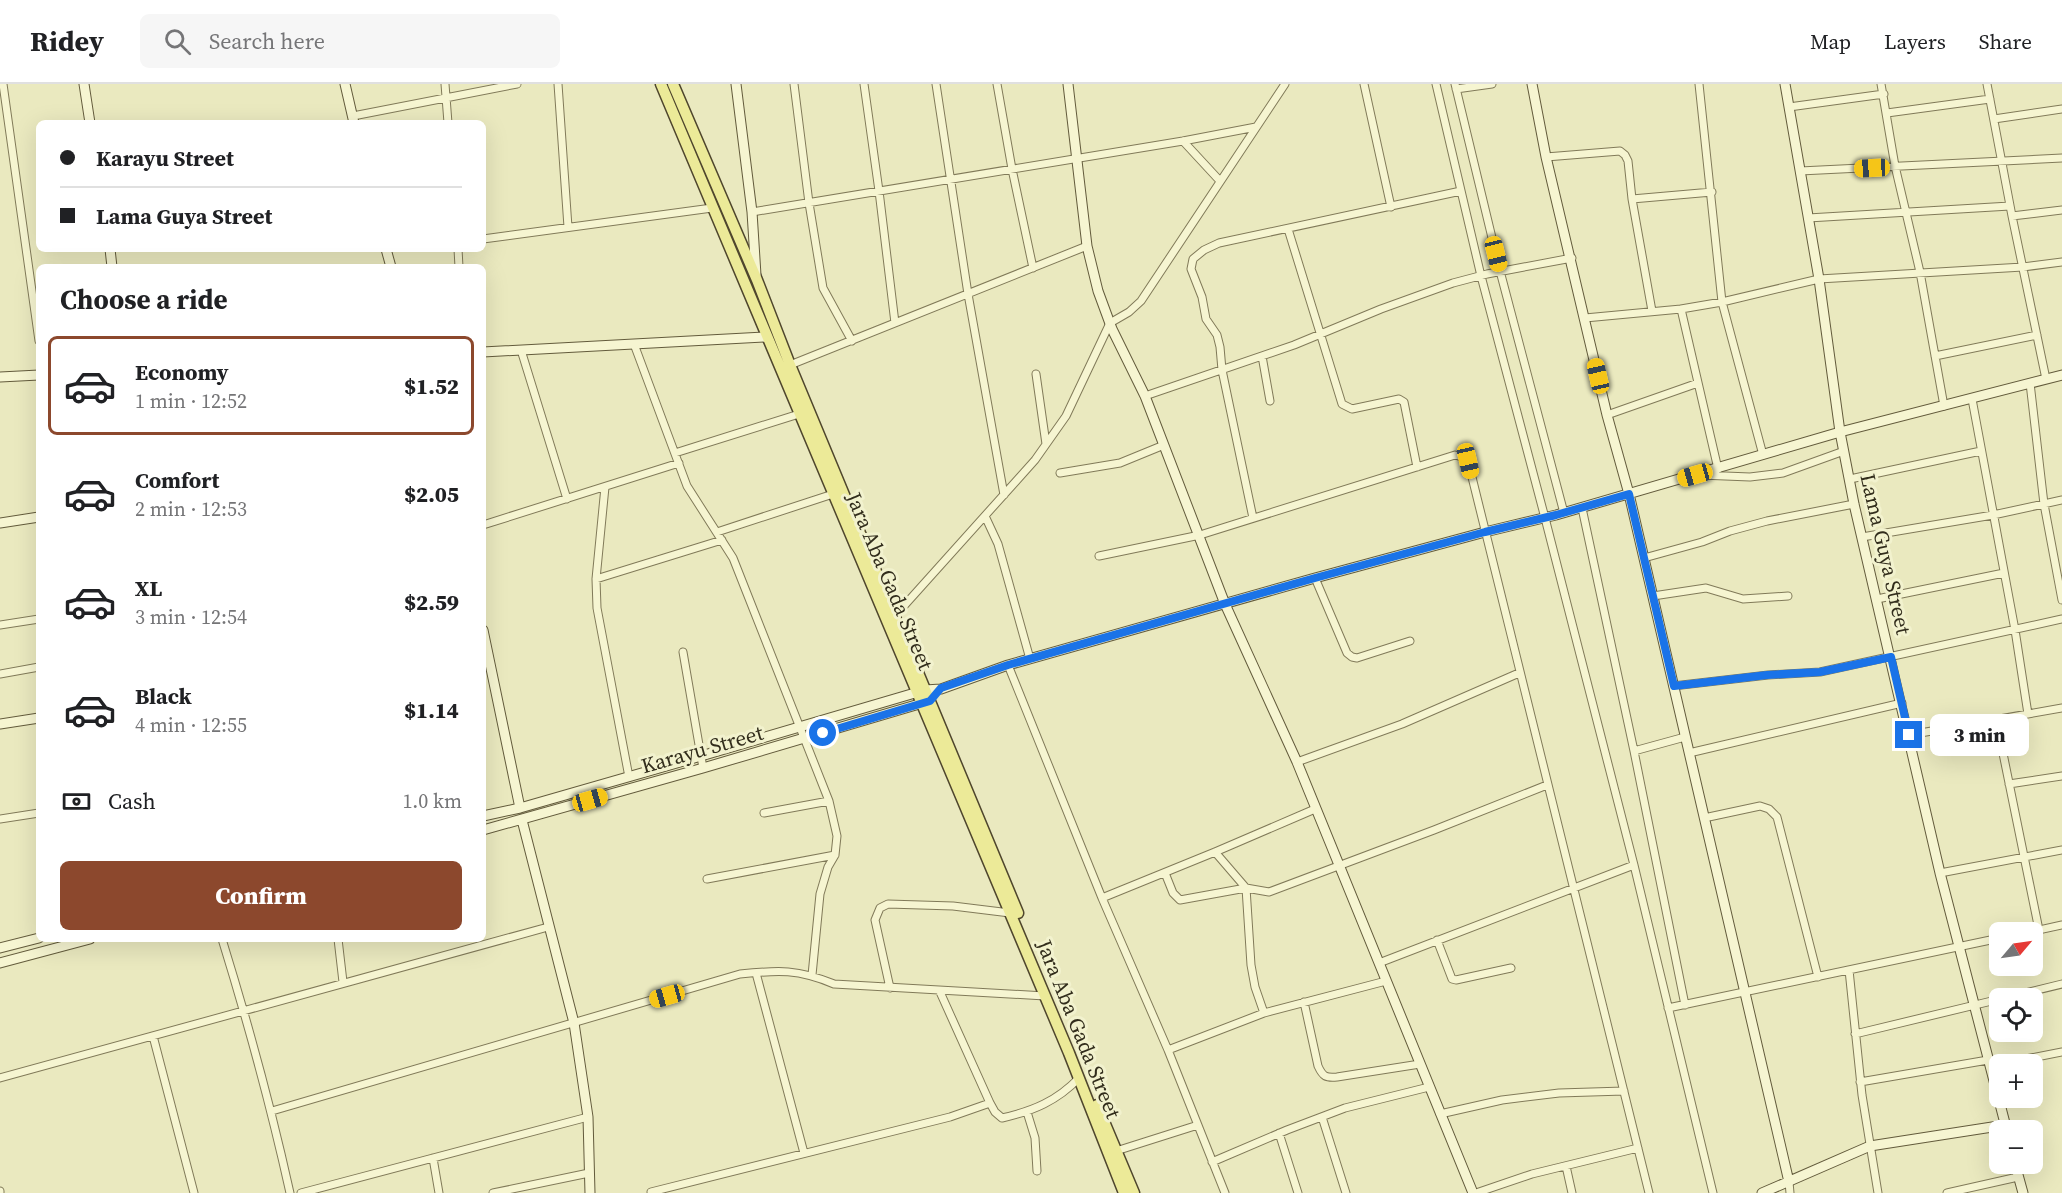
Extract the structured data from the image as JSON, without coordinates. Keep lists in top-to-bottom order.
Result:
{
  "streets": {
    "main road": ["Jara Aba Gada Street"],
    "street": ["Lama Guya Street", "Karayu Street"]
  },
  "crossings": [
    ["Lama Guya Street", "Karayu Street"],
    ["Jara Aba Gada Street", "Karayu Street"]
  ],
  "north": "top right",
  "page": {
    "header": "Ridey",
    "search": "Search here",
    "nav": ["Map", "Layers", "Share"],
    "banner": ["Karayu Street", "Lama Guya Street"],
    "heading": "Choose a ride",
    "list": [
      {
        "name": "Economy",
        "note": "1 min · 12:52",
        "value": "$1.52"
      },
      {
        "name": "Comfort",
        "note": "2 min · 12:53",
        "value": "$2.05"
      },
      {
        "name": "XL",
        "note": "3 min · 12:54",
        "value": "$2.59"
      },
      {
        "name": "Black",
        "note": "4 min · 12:55",
        "value": "$1.14"
      }
    ],
    "bubble": "3 min",
    "pay": ["Cash", "1.0 km"],
    "buttons": "Confirm",
    "map_buttons": ["+", "−"]
  }
}
